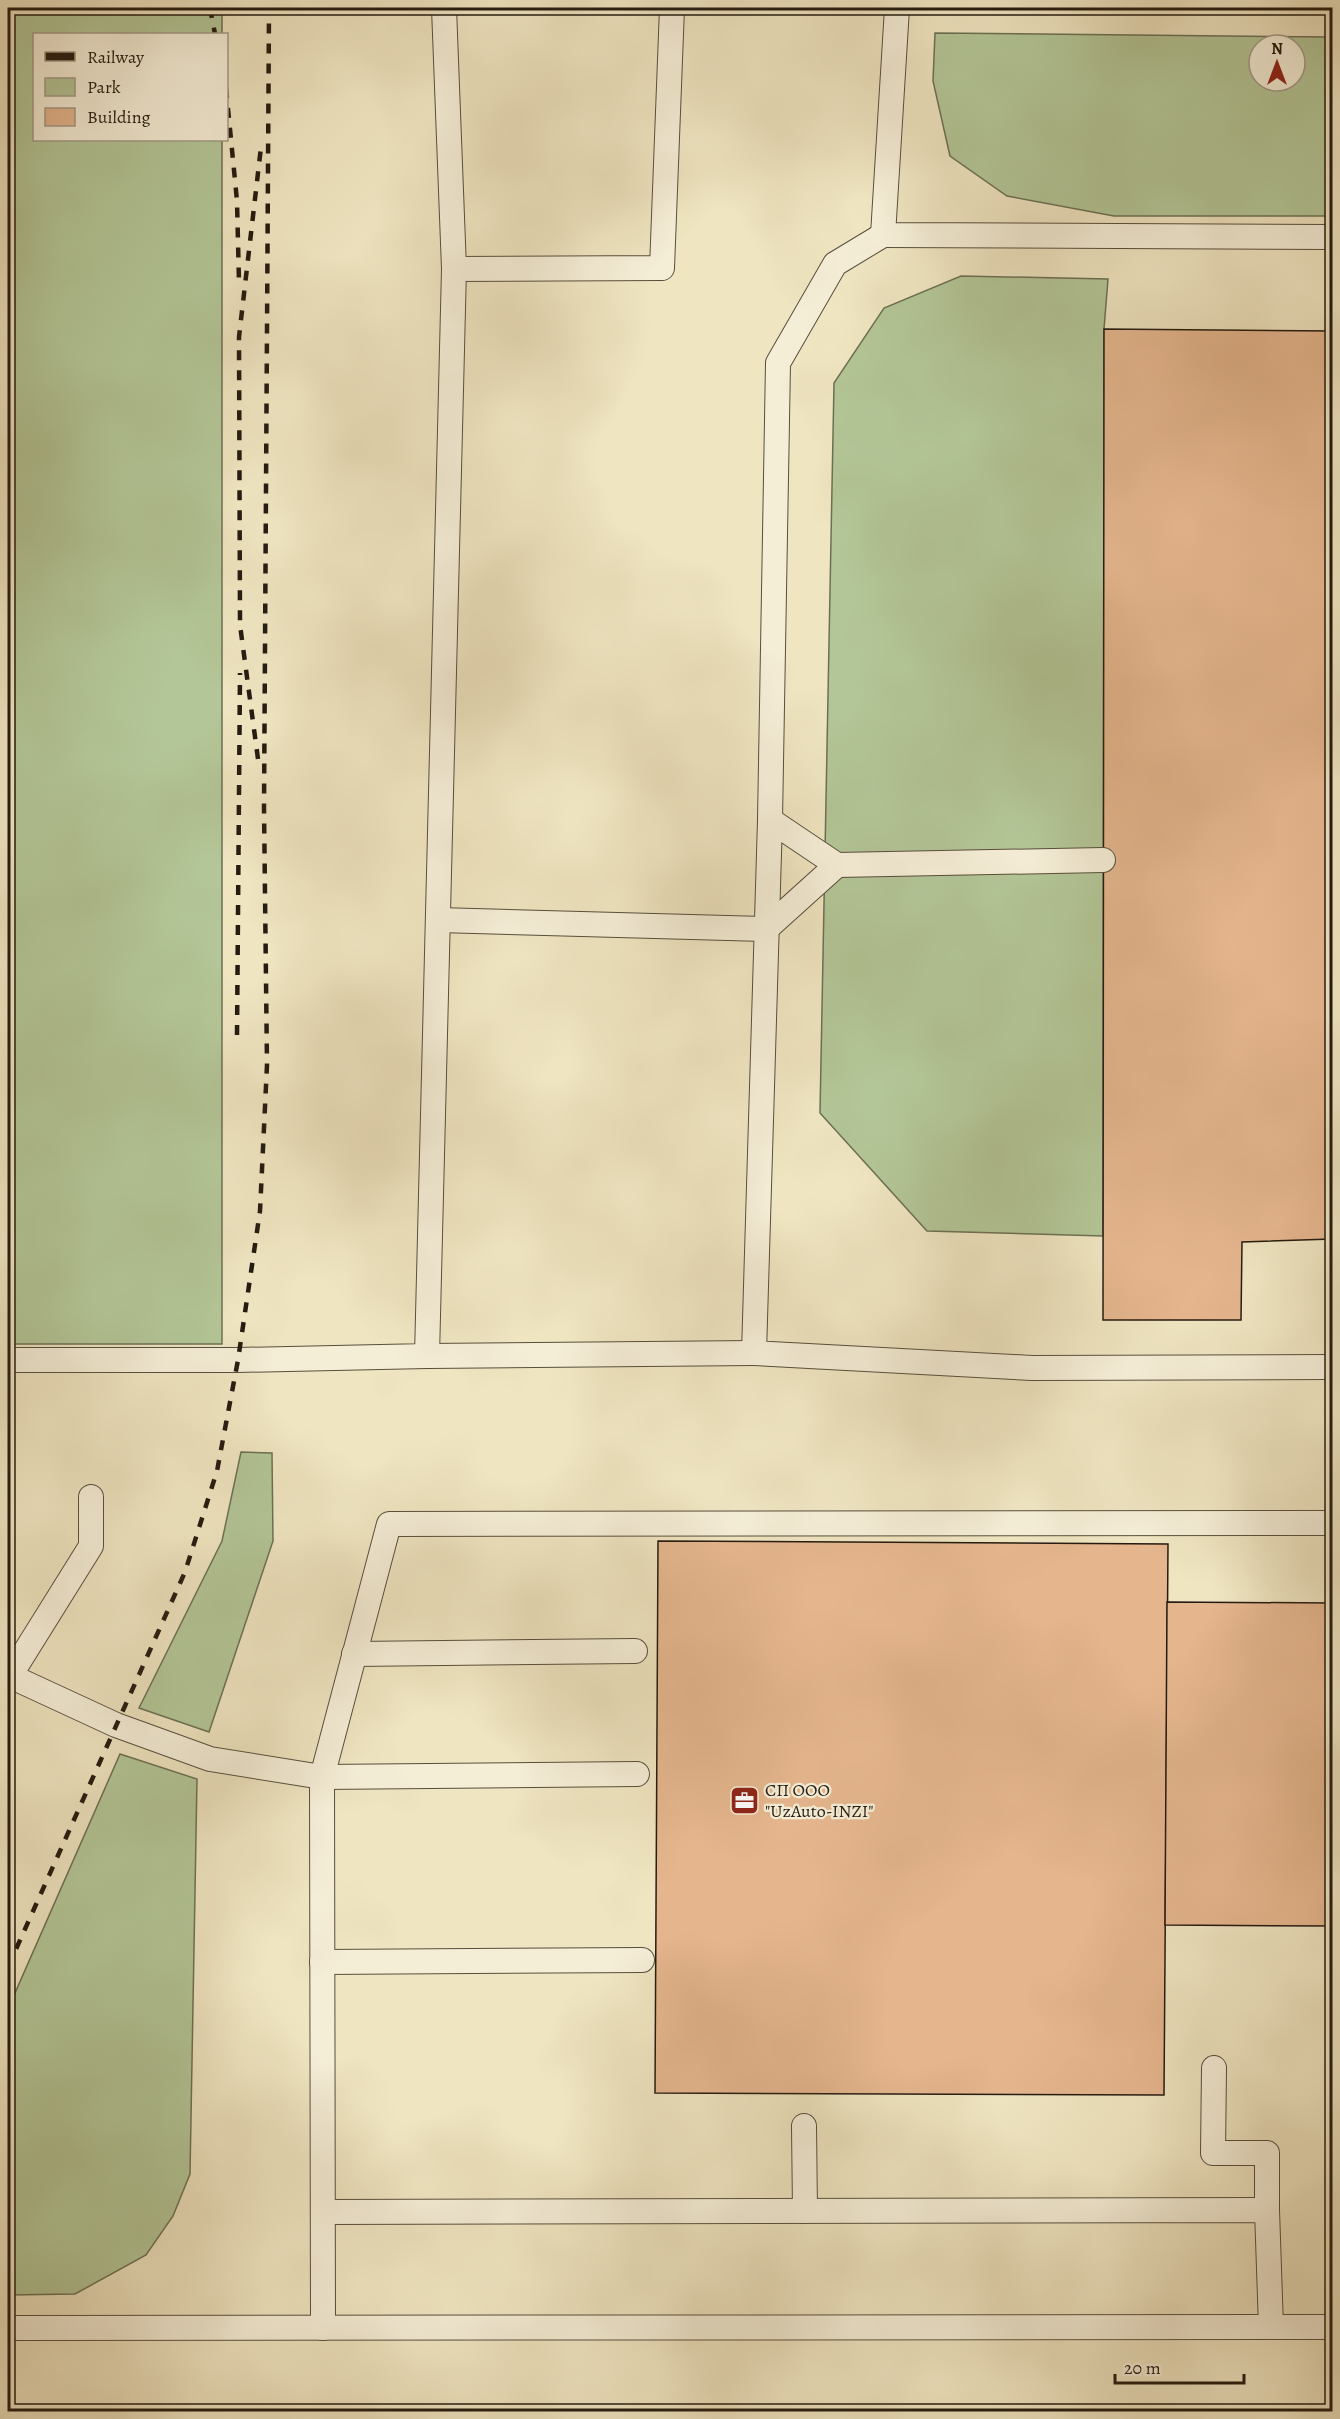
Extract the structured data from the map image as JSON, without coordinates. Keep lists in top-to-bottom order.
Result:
{
  "places": {
    "office": ["СП ООО \"UzAuto-INZI\""]
  },
  "legend": ["Railway", "Park", "Building"],
  "scale_bar": "20 m",
  "north": "top"
}
